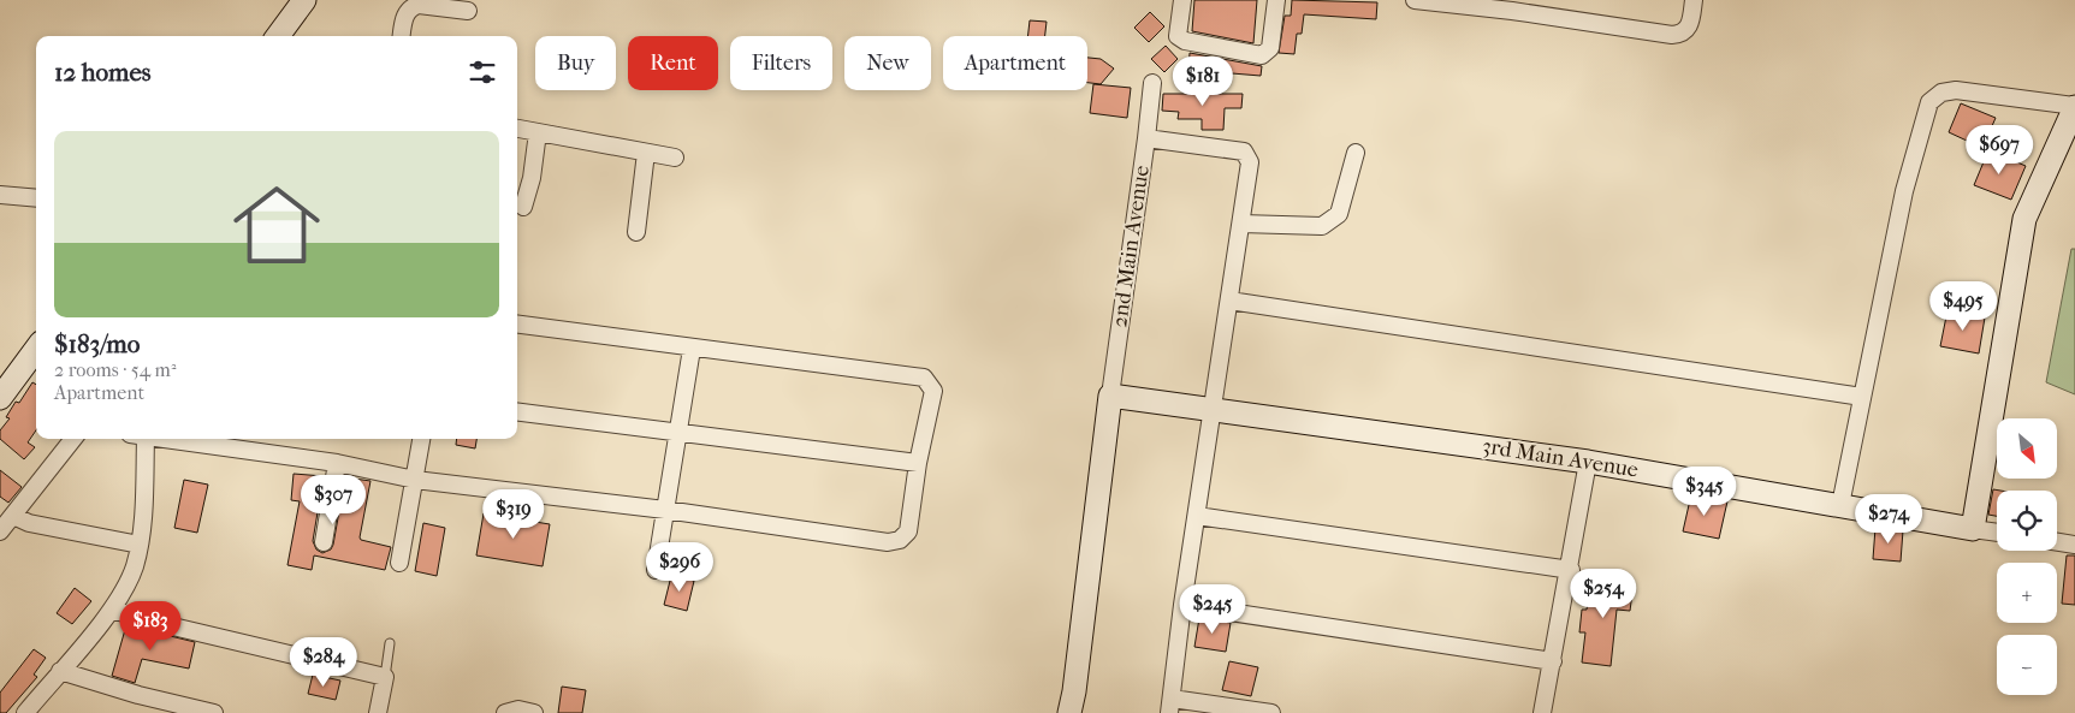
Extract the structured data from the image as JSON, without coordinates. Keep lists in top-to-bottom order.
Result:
{
  "streets": {
    "street": ["2nd Main Avenue", "3rd Main Avenue"]
  },
  "crossings": [
    ["2nd Main Avenue", "3rd Main Avenue"]
  ],
  "north": "bottom right",
  "page": {
    "chip": [
      "Buy",
      "Rent",
      "Filters",
      "New",
      "Apartment"
    ],
    "heading": "12 homes",
    "price": [
      "$181",
      "$697",
      "$495",
      "$345",
      "$307",
      "$319",
      "$274",
      "$296",
      "$254",
      "$245",
      "$183",
      "$284"
    ],
    "list": [
      {
        "name": "$183/mo",
        "note": "2 rooms · 54 m² · Apartment"
      }
    ],
    "map_buttons": ["+", "−"]
  }
}
